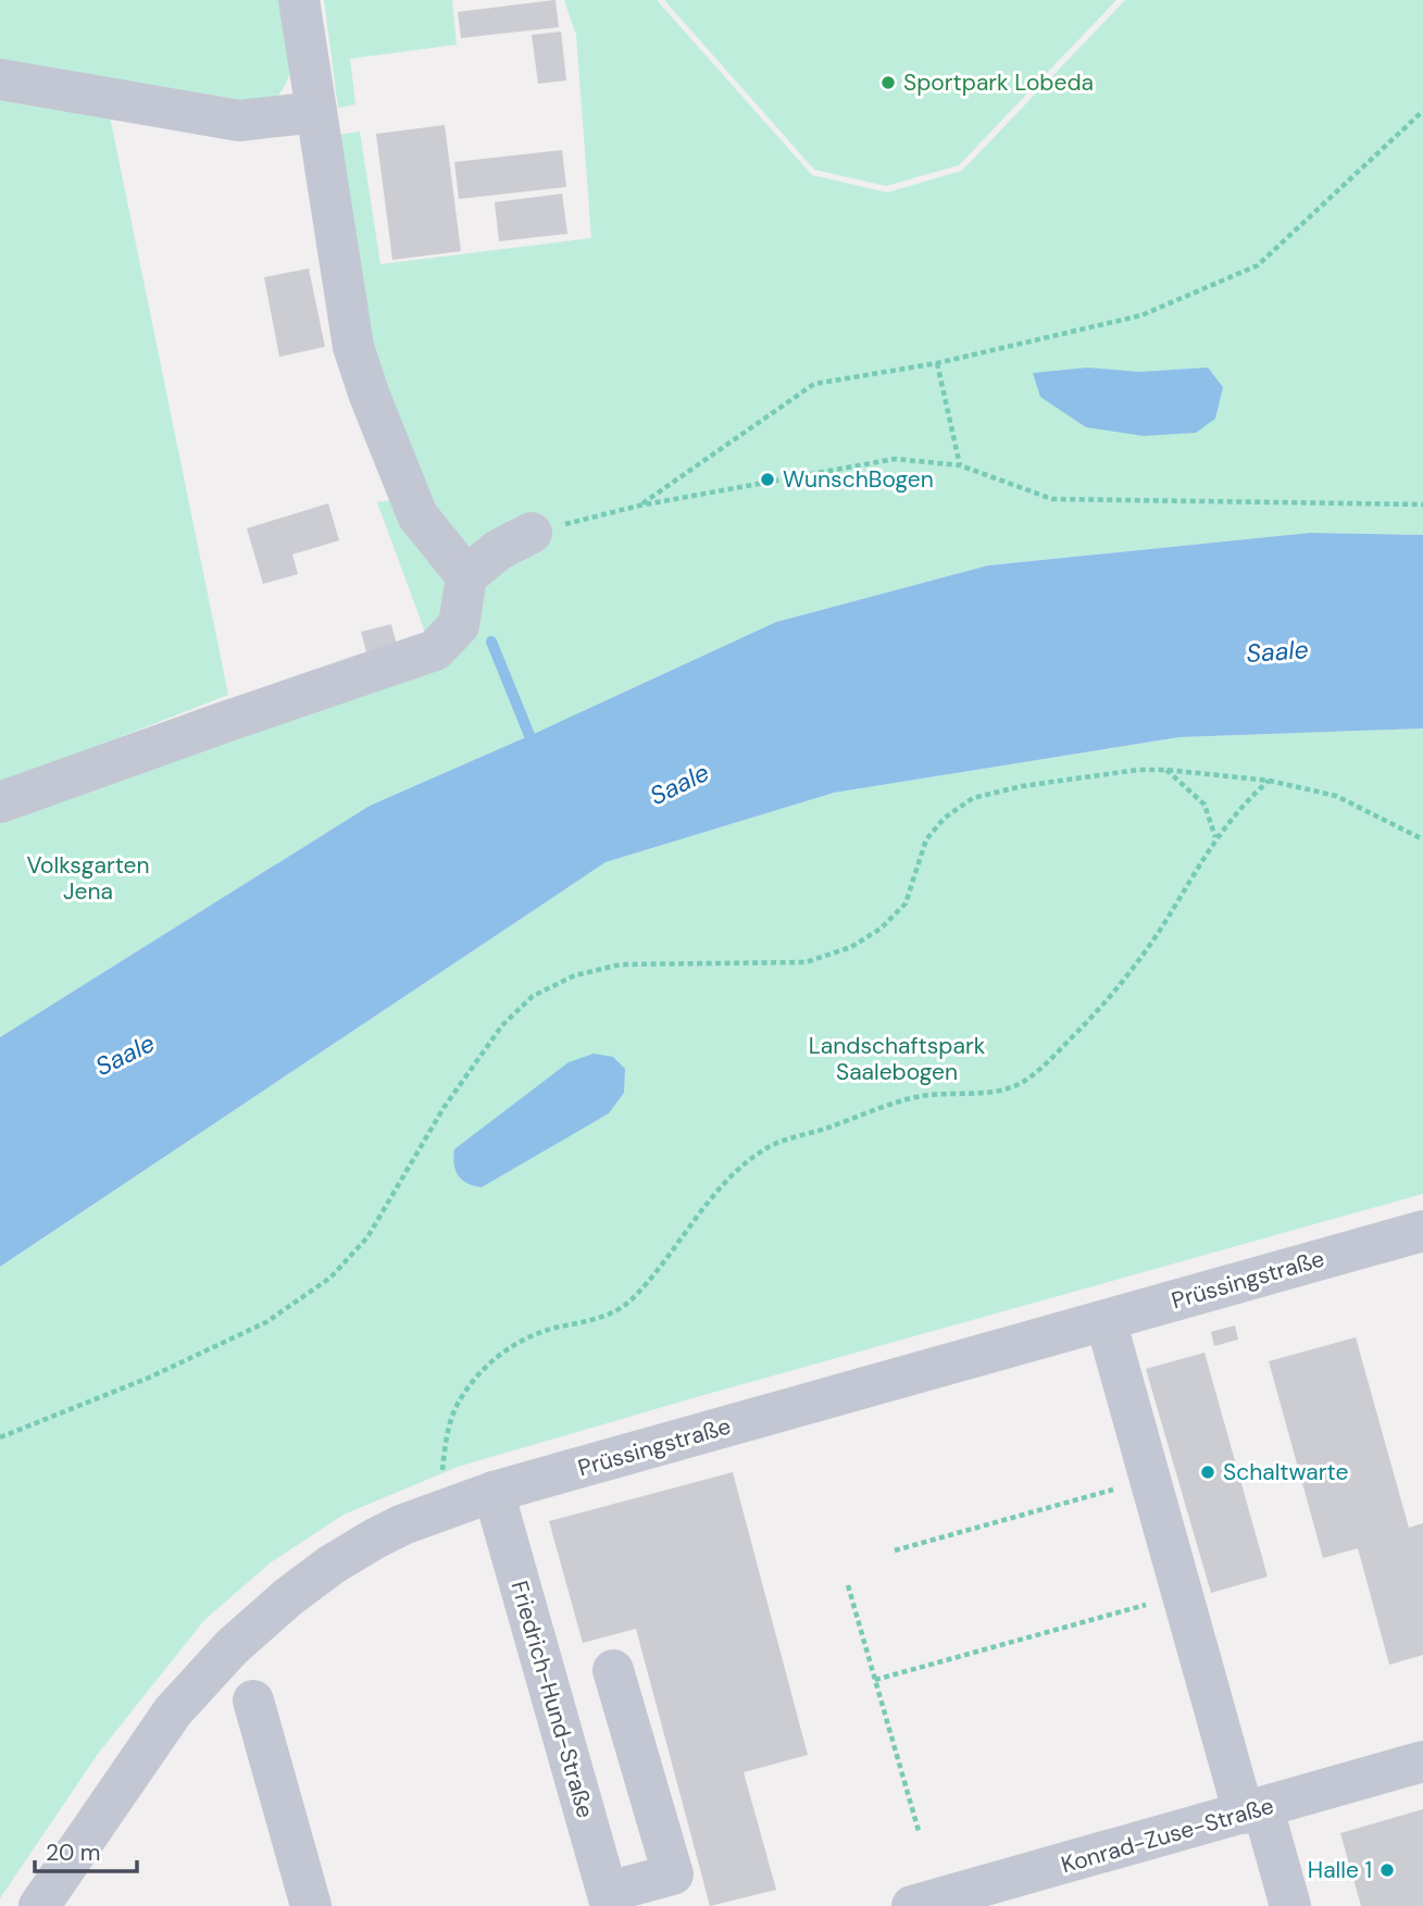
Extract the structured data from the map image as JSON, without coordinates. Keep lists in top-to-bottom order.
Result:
{
  "streets": {
    "street": ["Prüssingstraße", "Friedrich-Hund-Straße", "Konrad-Zuse-Straße"]
  },
  "crossings": [
    ["Prüssingstraße", "Friedrich-Hund-Straße"]
  ],
  "water": ["Saale"],
  "parks": ["Volksgarten Jena", "Landschaftspark Saalebogen"],
  "places": [
    "Sportpark Lobeda",
    "WunschBogen",
    "Schaltwarte",
    "Halle 1"
  ],
  "scale_bar": "20 m"
}
